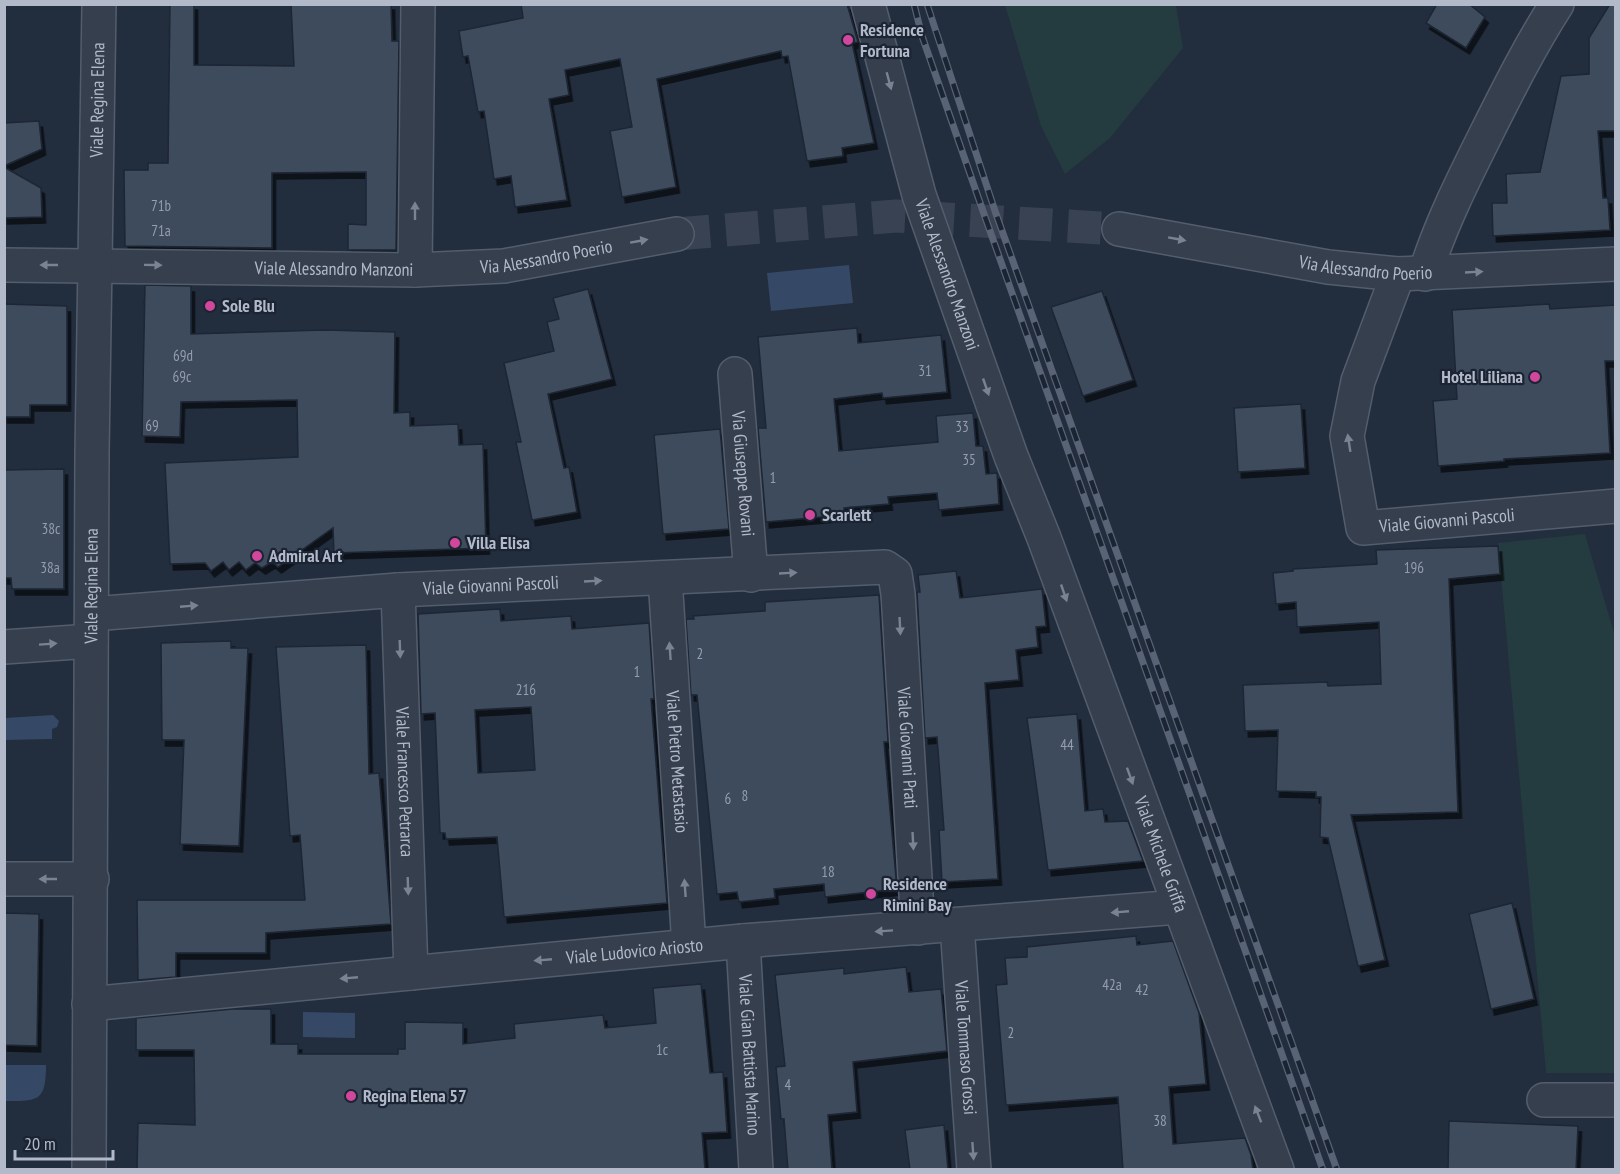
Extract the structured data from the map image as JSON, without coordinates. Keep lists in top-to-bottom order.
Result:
{
  "streets": {
    "street": [
      "Viale Regina Elena",
      "Via Alessandro Poerio",
      "Viale Alessandro Manzoni",
      "Via Giuseppe Rovani",
      "Viale Giovanni Pascoli",
      "Viale Giovanni Prati",
      "Viale Pietro Metastasio",
      "Viale Francesco Petrarca",
      "Viale Michele Griffa",
      "Viale Ludovico Ariosto",
      "Viale Tommaso Grossi",
      "Viale Gian Battista Marino"
    ]
  },
  "crossings": [
    ["Viale Regina Elena", "Viale Alessandro Manzoni"],
    ["Viale Regina Elena", "Viale Giovanni Pascoli"],
    ["Viale Regina Elena", "Viale Ludovico Ariosto"],
    ["Via Alessandro Poerio", "Viale Alessandro Manzoni"],
    ["Via Alessandro Poerio", "Viale Giovanni Pascoli"],
    ["Viale Alessandro Manzoni", "Viale Michele Griffa"],
    ["Via Giuseppe Rovani", "Viale Giovanni Pascoli"],
    ["Viale Giovanni Pascoli", "Viale Giovanni Prati"],
    ["Viale Giovanni Pascoli", "Viale Pietro Metastasio"],
    ["Viale Giovanni Pascoli", "Viale Francesco Petrarca"],
    ["Viale Giovanni Prati", "Viale Ludovico Ariosto"],
    ["Viale Pietro Metastasio", "Viale Ludovico Ariosto"],
    ["Viale Francesco Petrarca", "Viale Ludovico Ariosto"],
    ["Viale Michele Griffa", "Viale Ludovico Ariosto"],
    ["Viale Ludovico Ariosto", "Viale Tommaso Grossi"],
    ["Viale Ludovico Ariosto", "Viale Gian Battista Marino"]
  ],
  "one_way": [
    "Via Alessandro Poerio",
    "Viale Giovanni Prati",
    "Viale Pietro Metastasio",
    "Viale Francesco Petrarca",
    "Viale Ludovico Ariosto",
    "Viale Tommaso Grossi"
  ],
  "places": [
    "Residence Fortuna",
    "Sole Blu",
    "Hotel Liliana",
    "Scarlett",
    "Villa Elisa",
    "Admiral Art",
    "Residence Rimini Bay",
    "Regina Elena 57"
  ],
  "house_numbers": [
    "71b",
    "71a",
    "69d",
    "31",
    "69c",
    "69",
    "33",
    "35",
    "1",
    "38c",
    "38a",
    "196",
    "2",
    "1",
    "216",
    "44",
    "8",
    "6",
    "18",
    "42a",
    "42",
    "2",
    "1c",
    "4",
    "38"
  ],
  "scale_bar": "20 m"
}
